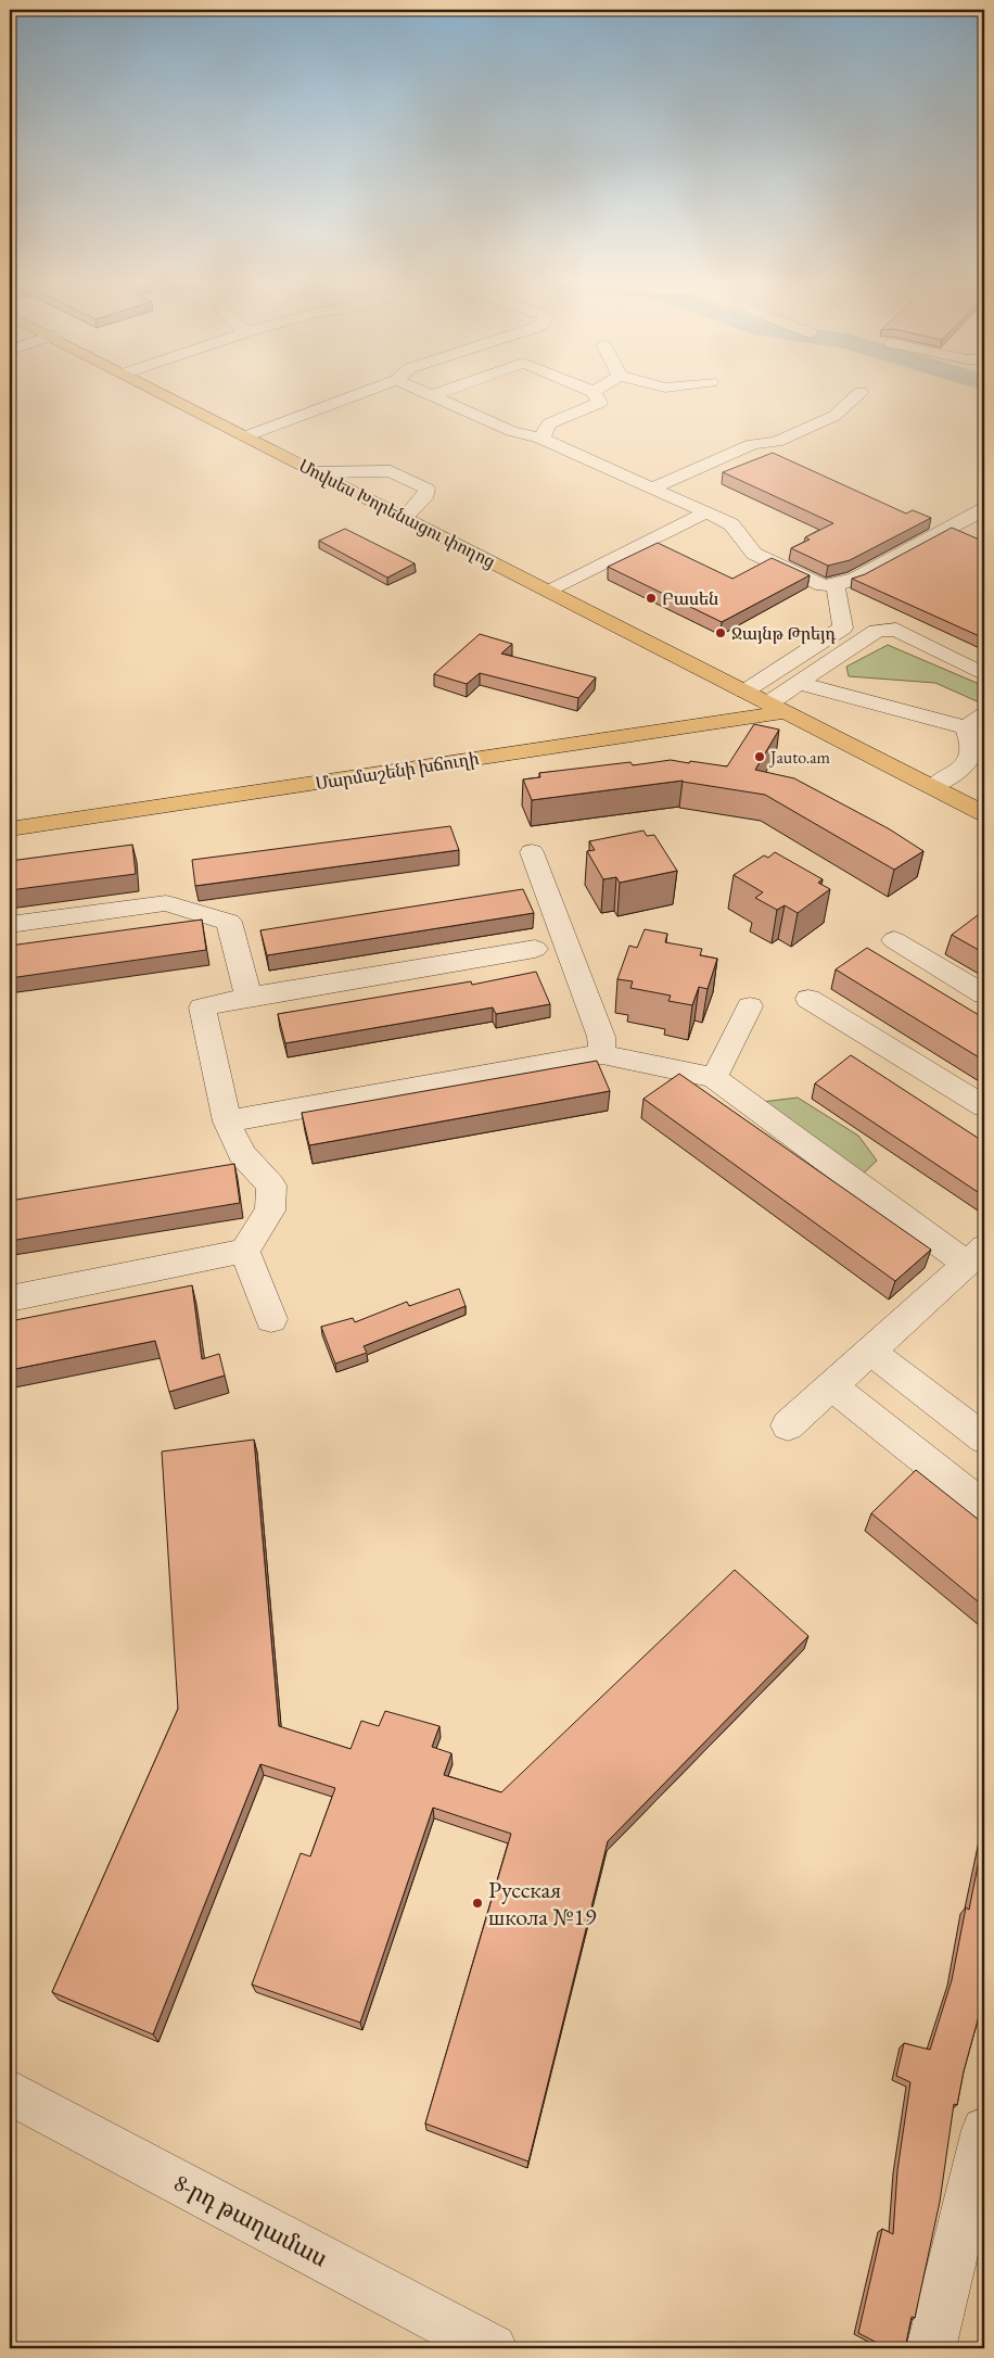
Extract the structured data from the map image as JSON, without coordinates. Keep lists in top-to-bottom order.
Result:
{
  "streets": {
    "main road": ["Մովսես Խորենացու փողոց", "Մարմաշենի խճուղի"],
    "street": ["8-րդ թաղամաս"]
  },
  "crossings": [
    ["Մովսես Խորենացու փողոց", "Մարմաշենի խճուղի"]
  ],
  "places": [
    "Բասեն",
    "Ջայնթ Թրեյդ",
    "Jauto.am",
    "Русская школа №19"
  ]
}
